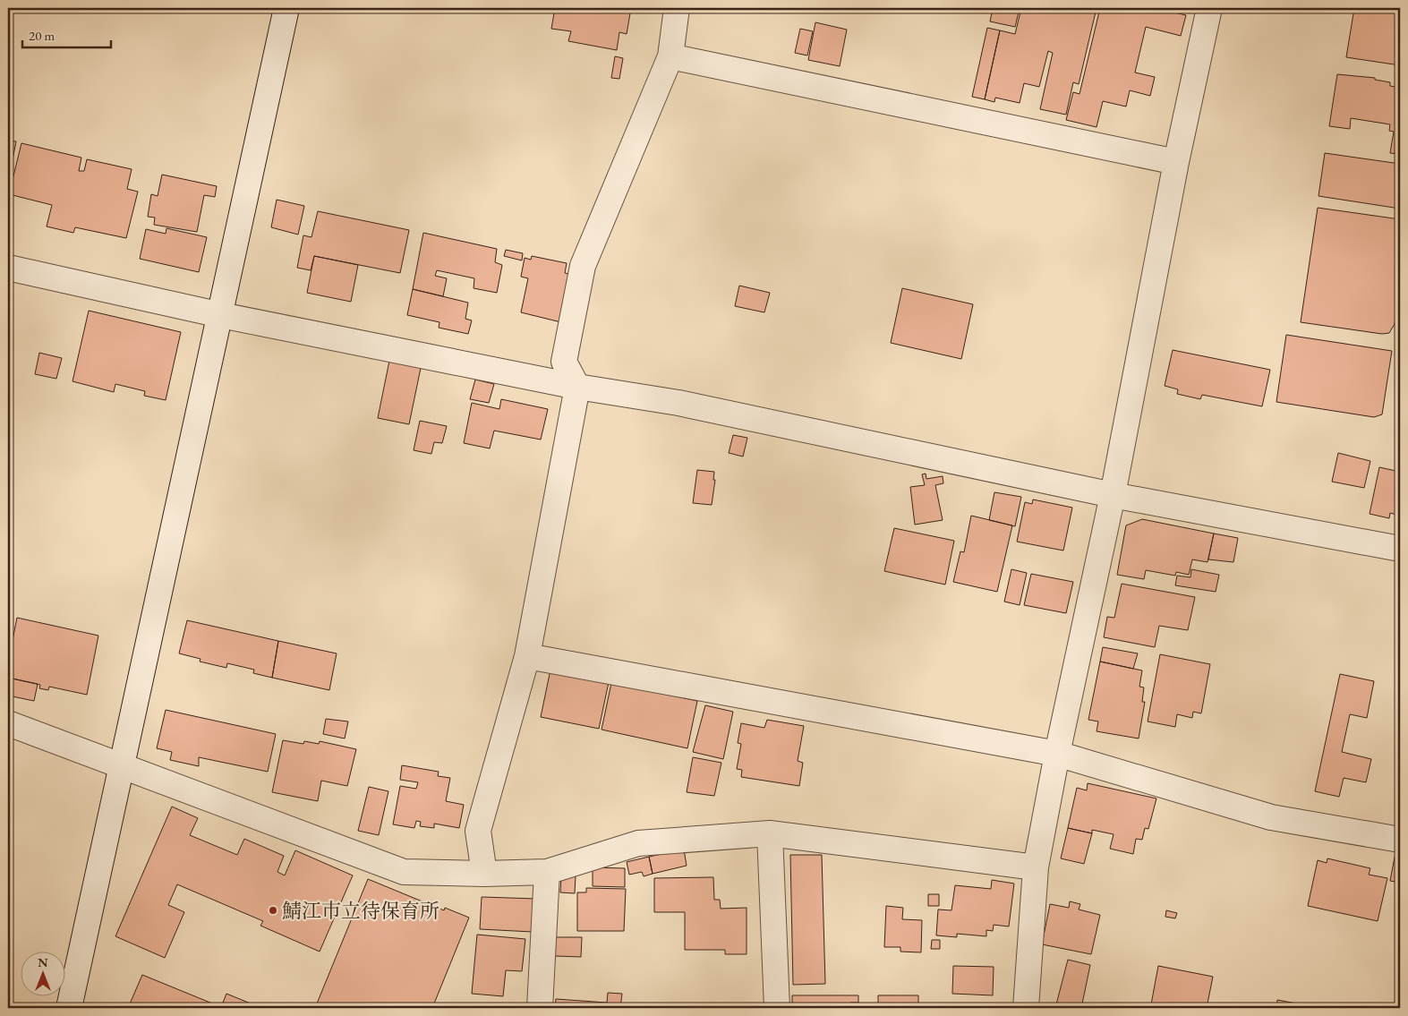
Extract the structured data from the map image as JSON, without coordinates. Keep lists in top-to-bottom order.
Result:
{
  "places": ["鯖江市立待保育所"],
  "scale_bar": "20 m",
  "north": "top"
}
